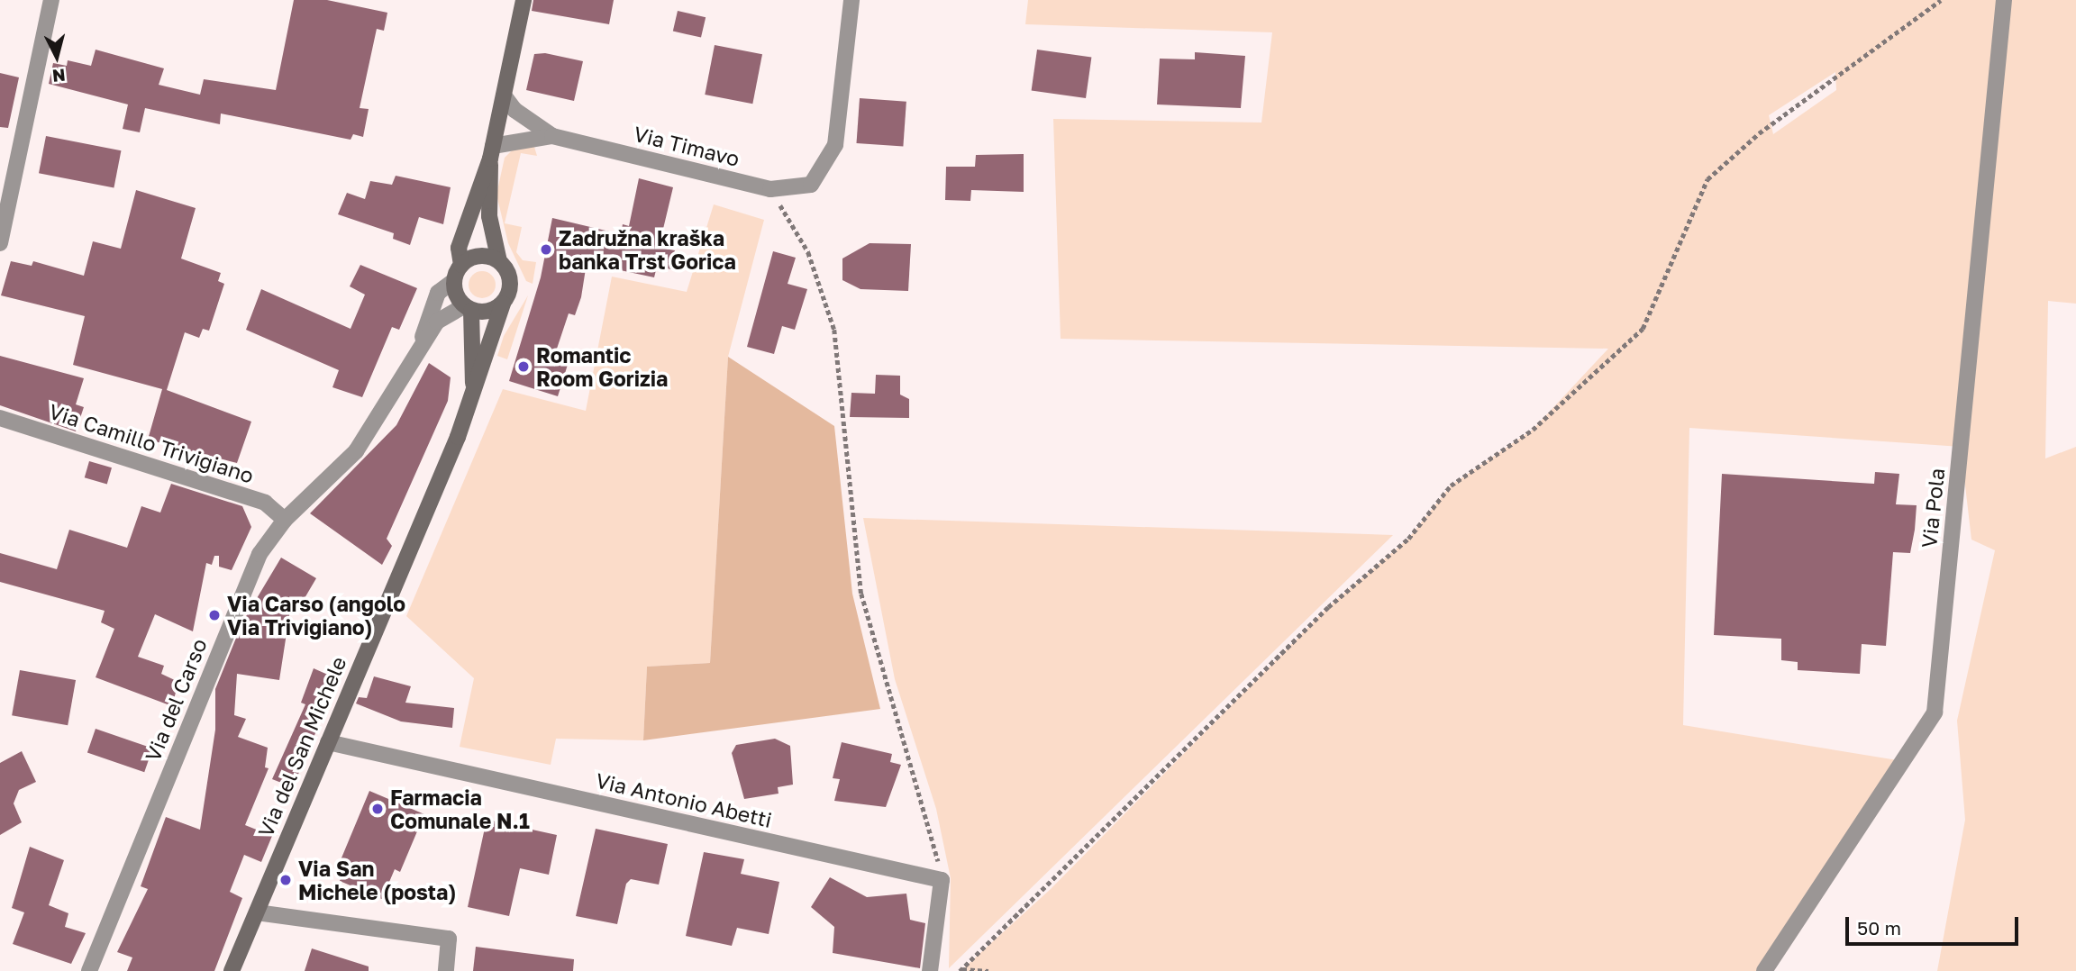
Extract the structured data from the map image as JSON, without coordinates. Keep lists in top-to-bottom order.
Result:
{
  "streets": {
    "main road": ["Via del San Michele"],
    "street": [
      "Via Timavo",
      "Via Camillo Trivigiano",
      "Via Pola",
      "Via del Carso",
      "Via Antonio Abetti"
    ]
  },
  "crossings": [
    ["Via Timavo", "Via del San Michele"],
    ["Via Camillo Trivigiano", "Via del Carso"],
    ["Via del Carso", "Via del San Michele"],
    ["Via del San Michele", "Via Antonio Abetti"]
  ],
  "places": [
    "Zadružna kraška banka Trst Gorica",
    "Romantic Room Gorizia",
    "Via Carso (angolo Via Trivigiano)",
    "Farmacia Comunale N.1",
    "Via San Michele (posta)"
  ],
  "scale_bar": "50 m",
  "north": "bottom"
}
